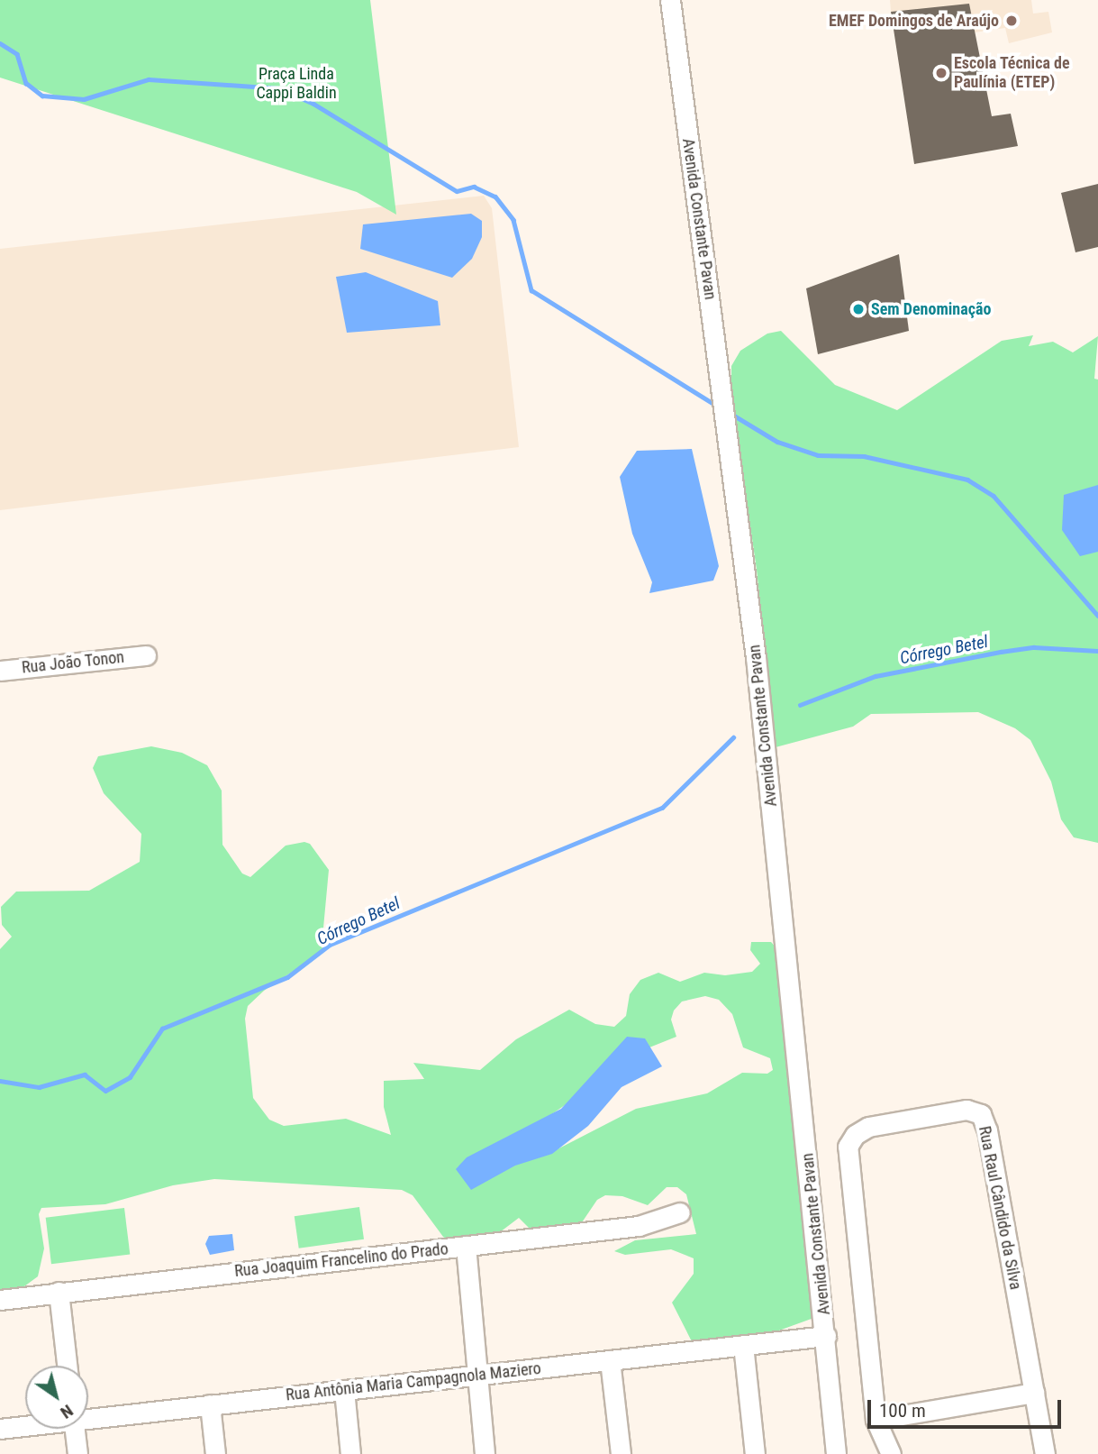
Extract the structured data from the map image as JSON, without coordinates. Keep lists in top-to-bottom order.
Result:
{
  "streets": {
    "street": [
      "Avenida Constante Pavan",
      "Rua João Tonon",
      "Rua Raul Cândido da Silva",
      "Rua Joaquim Francelino do Prado",
      "Rua Antônia Maria Campagnola Maziero"
    ]
  },
  "crossings": [
    ["Avenida Constante Pavan", "Rua Antônia Maria Campagnola Maziero"]
  ],
  "water": ["Córrego Betel"],
  "parks": ["Praça Linda Cappi Baldin"],
  "places": ["EMEF Domingos de Araújo", "Escola Técnica de Paulínia (ETEP)", "Sem Denominação"],
  "scale_bar": "100 m",
  "north": "bottom right"
}
